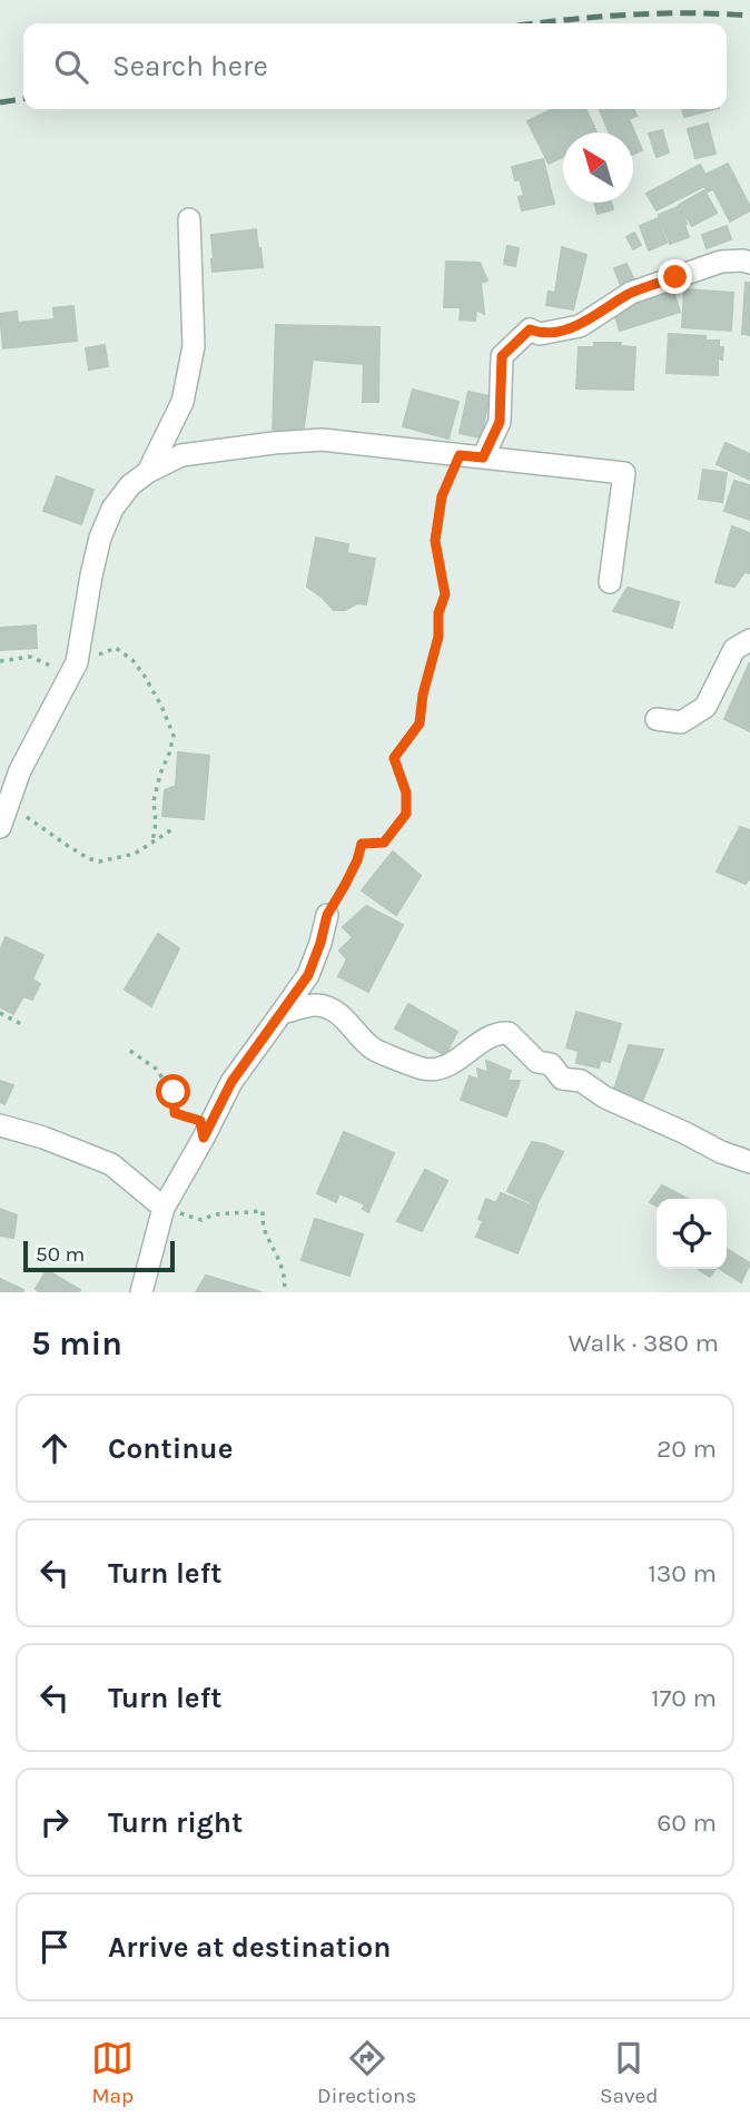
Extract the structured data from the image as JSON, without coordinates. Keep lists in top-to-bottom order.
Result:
{
  "scale_bar": "50 m",
  "north": "top left",
  "page": {
    "search": "Search here",
    "scale": "50 m",
    "heading": ["5 min", "Walk · 380 m"],
    "list": [
      ["Continue", "20 m"],
      ["Turn left", "130 m"],
      ["Turn left", "170 m"],
      ["Turn right", "60 m"],
      "Arrive at destination"
    ],
    "nav": ["Map", "Directions", "Saved"]
  }
}
